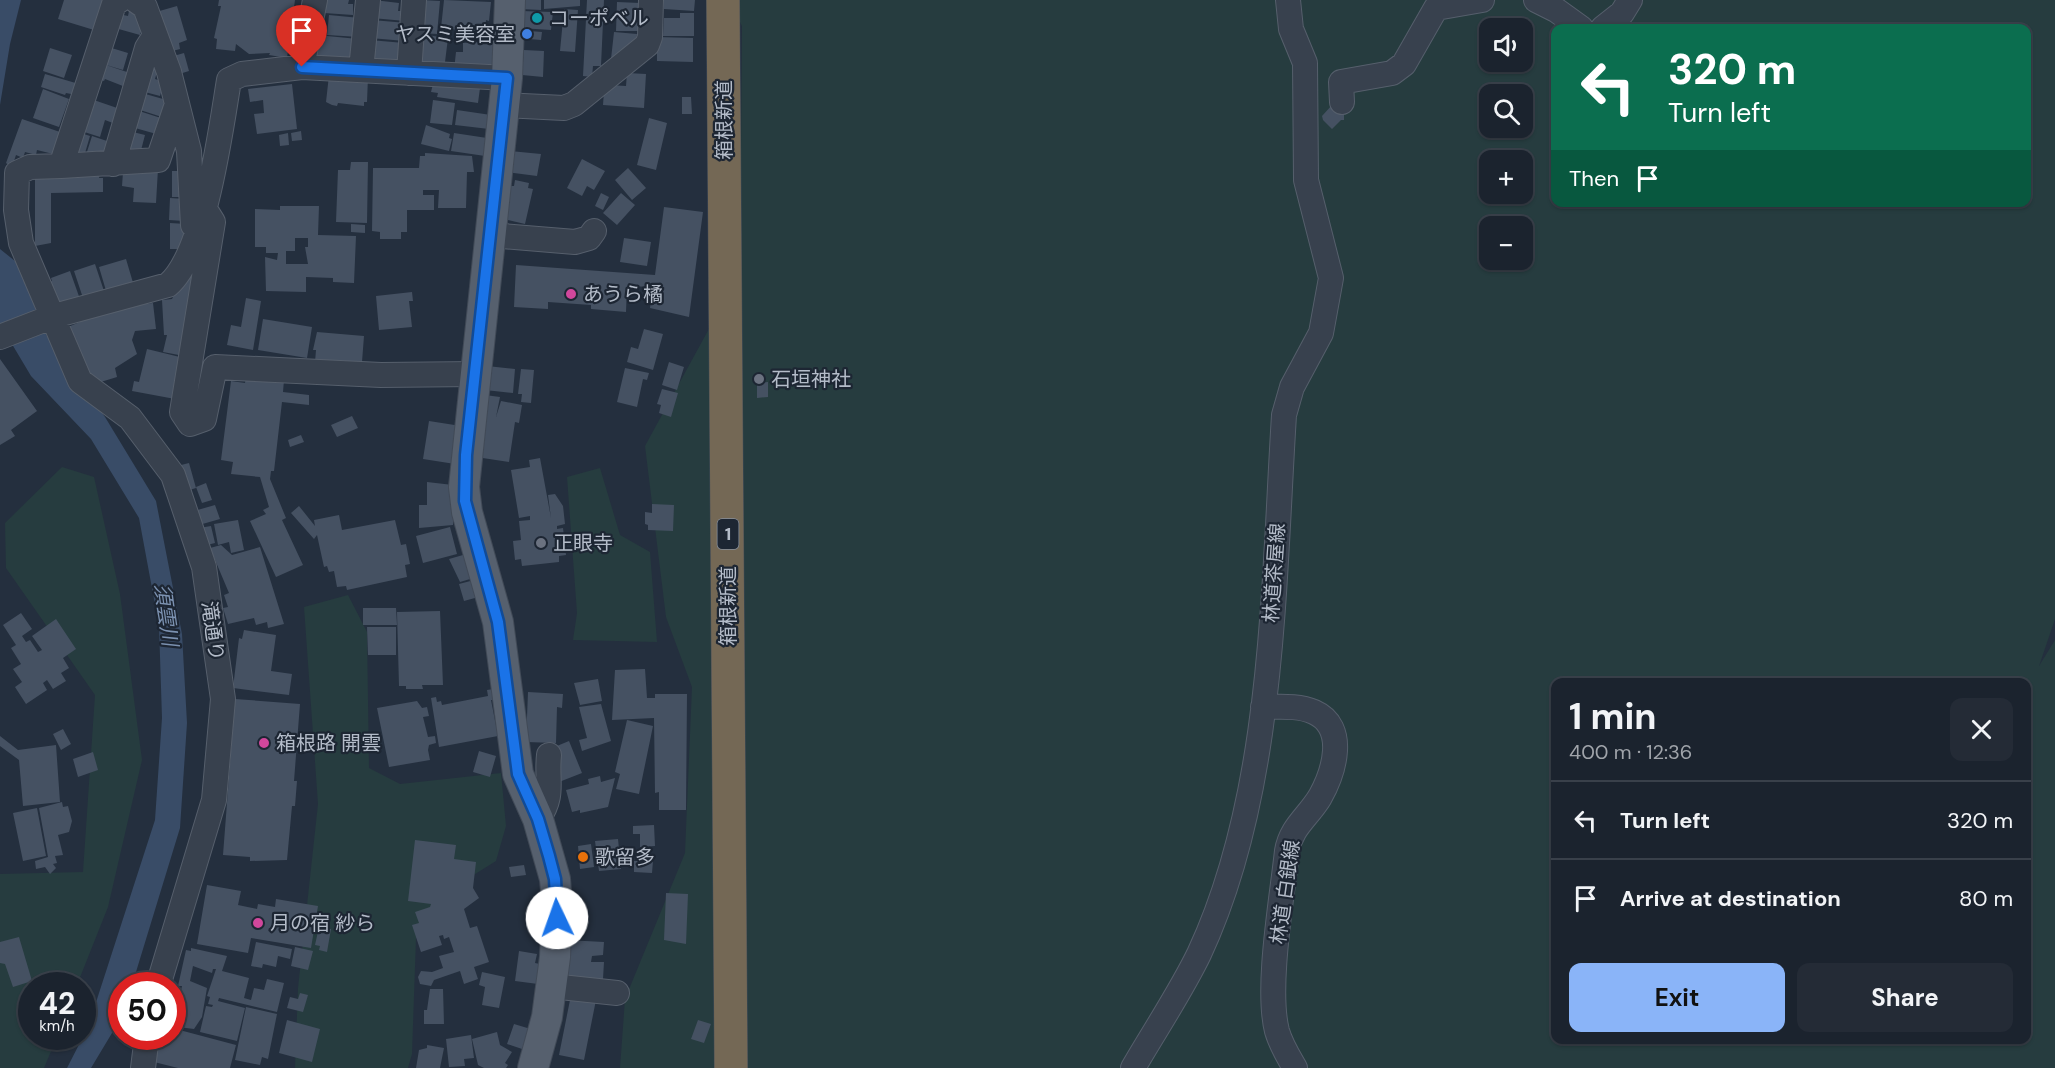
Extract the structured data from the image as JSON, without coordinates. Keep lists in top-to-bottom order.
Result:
{
  "streets": {
    "highway": ["箱根新道", "1"],
    "street": ["林道茶屋線", "滝通り", "林道 白銀線"]
  },
  "crossings": [
    ["林道茶屋線", "林道 白銀線"]
  ],
  "water": ["須雲川"],
  "places": [
    "コーポベル",
    "ヤスミ美容室",
    "あうら橘",
    "石垣神社",
    "正眼寺",
    "箱根路 開雲",
    "歌留多",
    "月の宿 紗ら"
  ],
  "page": {
    "map_buttons": ["+", "−"],
    "turn": ["320 m", "Turn left"],
    "then": "Then",
    "heading": ["1 min", "400 m · 12:36"],
    "list": [
      {
        "name": "Turn left",
        "value": "320 m"
      },
      {
        "name": "Arrive at destination",
        "value": "80 m"
      }
    ],
    "buttons": ["Exit", "Share"],
    "speed": "42 km/h",
    "limit": "50"
  }
}
